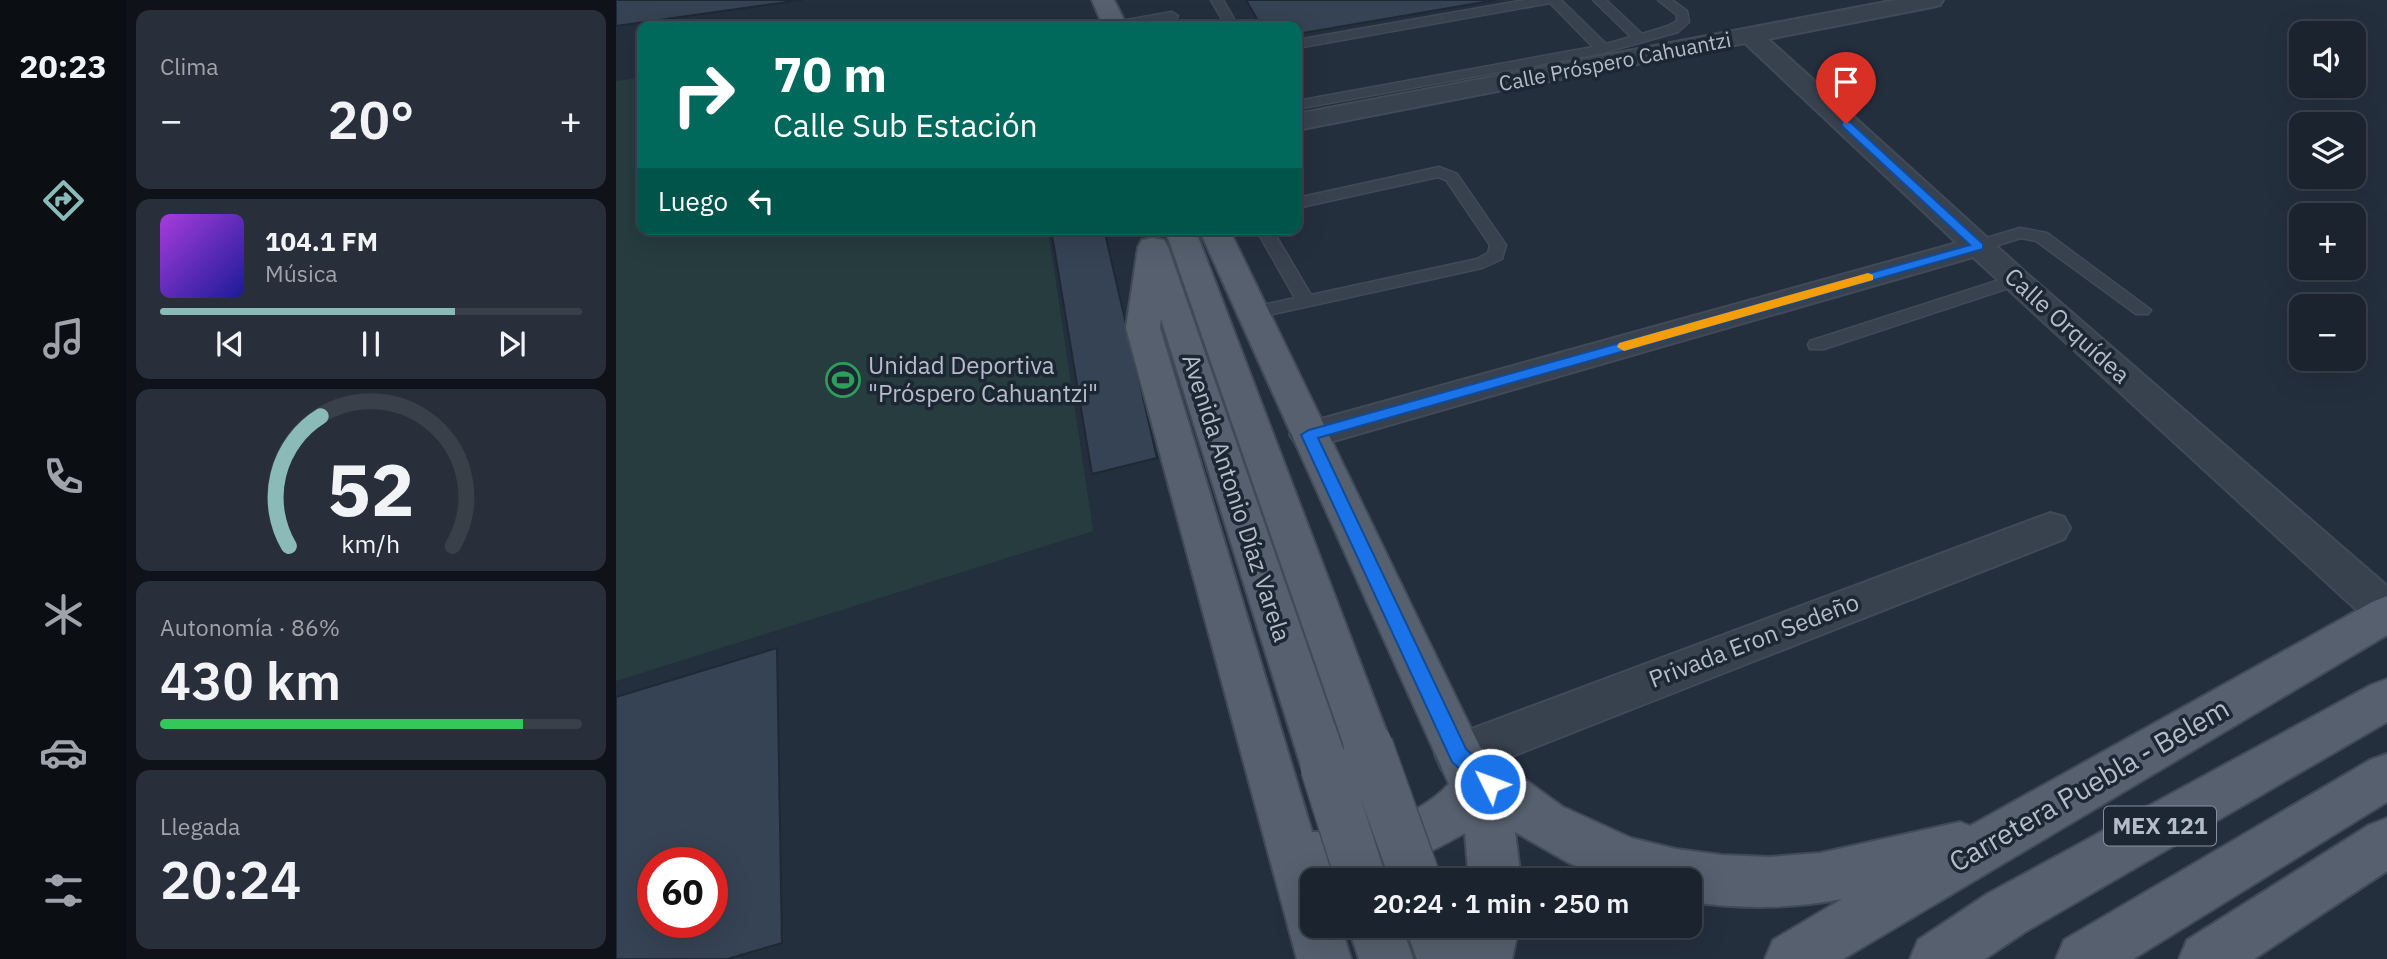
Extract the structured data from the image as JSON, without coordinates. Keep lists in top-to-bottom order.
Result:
{
  "streets": {
    "main road": ["Avenida Antonio Díaz Varela", "Carretera Puebla - Belem", "MEX 121"],
    "street": ["Calle Próspero Cahuantzi", "Calle Orquídea", "Privada Eron Sedeño"]
  },
  "crossings": [
    ["Calle Próspero Cahuantzi", "Calle Orquídea"],
    ["Calle Orquídea", "Carretera Puebla - Belem"]
  ],
  "places": {
    "sports": ["Unidad Deportiva \"Próspero Cahuantzi\""]
  },
  "page": {
    "tabs": "20:23",
    "tile": [
      "Clima",
      ["Autonomía · 86%", "430 km"],
      ["Llegada", "20:24"]
    ],
    "map_buttons": ["+", "−"],
    "turn": ["70 m", "Calle Sub Estación"],
    "heat": ["−", "20°", "+"],
    "then": "Luego",
    "song": ["104.1 FM", "Música"],
    "limit": "60",
    "trip": "20:24 · 1 min · 250 m",
    "gauge": ["52", "km/h"]
  }
}
